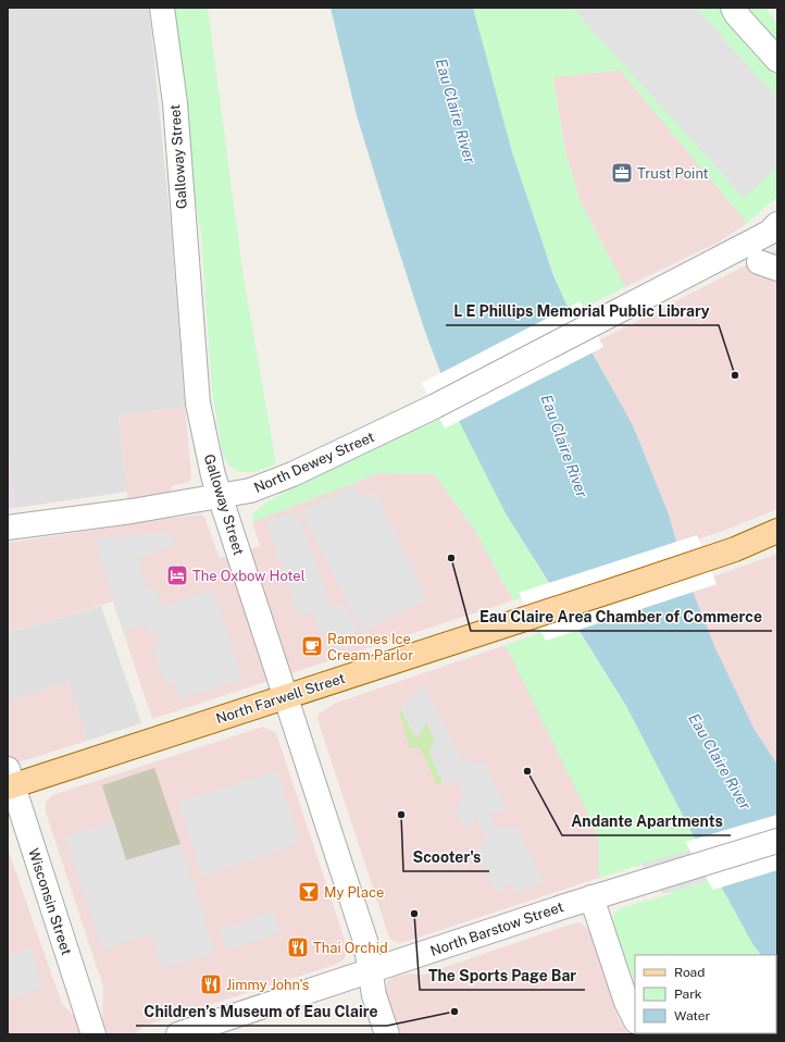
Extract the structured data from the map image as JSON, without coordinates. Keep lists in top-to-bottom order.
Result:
{
  "streets": {
    "main road": ["North Farwell Street"],
    "street": [
      "Galloway Street",
      "North Dewey Street",
      "Wisconsin Street",
      "North Barstow Street"
    ]
  },
  "crossings": [
    ["Galloway Street", "North Dewey Street"],
    ["Galloway Street", "North Farwell Street"],
    ["Galloway Street", "North Barstow Street"],
    ["North Farwell Street", "Wisconsin Street"]
  ],
  "water": ["Eau Claire River"],
  "places": {
    "office": ["Trust Point"],
    "other": [
      "L E Phillips Memorial Public Library",
      "Eau Claire Area Chamber of Commerce",
      "Andante Apartments",
      "Scooter's",
      "The Sports Page Bar",
      "Children’s Museum of Eau Claire"
    ],
    "hotel": ["The Oxbow Hotel"],
    "cafe": ["Ramones Ice Cream Parlor"],
    "bar": ["My Place"],
    "restaurant": ["Thai Orchid", "Jimmy John's"]
  },
  "legend": ["Road", "Park", "Water"]
}
